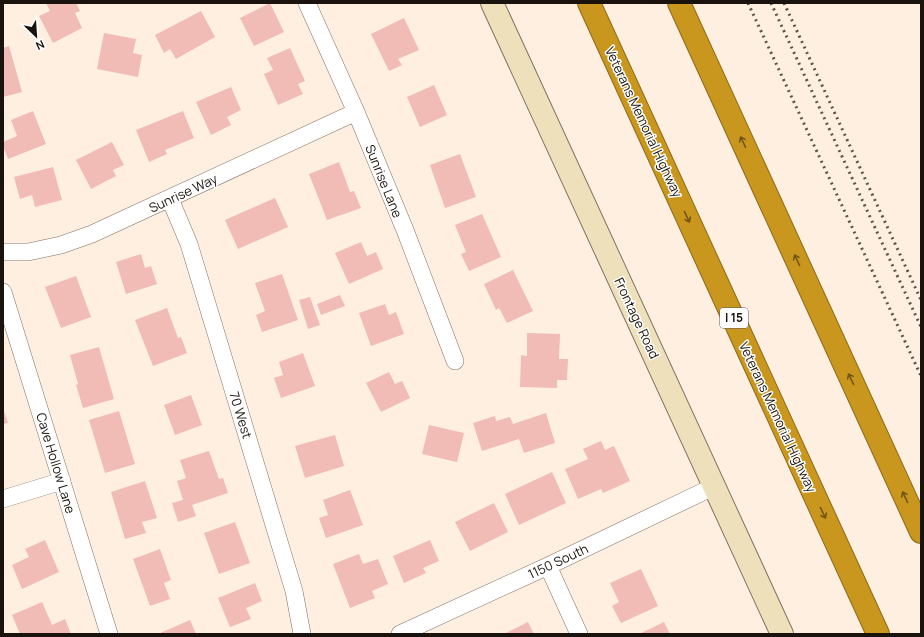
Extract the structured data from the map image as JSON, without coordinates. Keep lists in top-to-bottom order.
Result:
{
  "streets": {
    "highway": ["Veterans Memorial Highway", "I 15"],
    "street": [
      "Sunrise Lane",
      "Sunrise Way",
      "Frontage Road",
      "70 West",
      "Cave Hollow Lane",
      "1150 South"
    ]
  },
  "crossings": [
    ["Sunrise Lane", "Sunrise Way"],
    ["Sunrise Way", "70 West"],
    ["Frontage Road", "1150 South"]
  ],
  "north": "bottom right"
}
